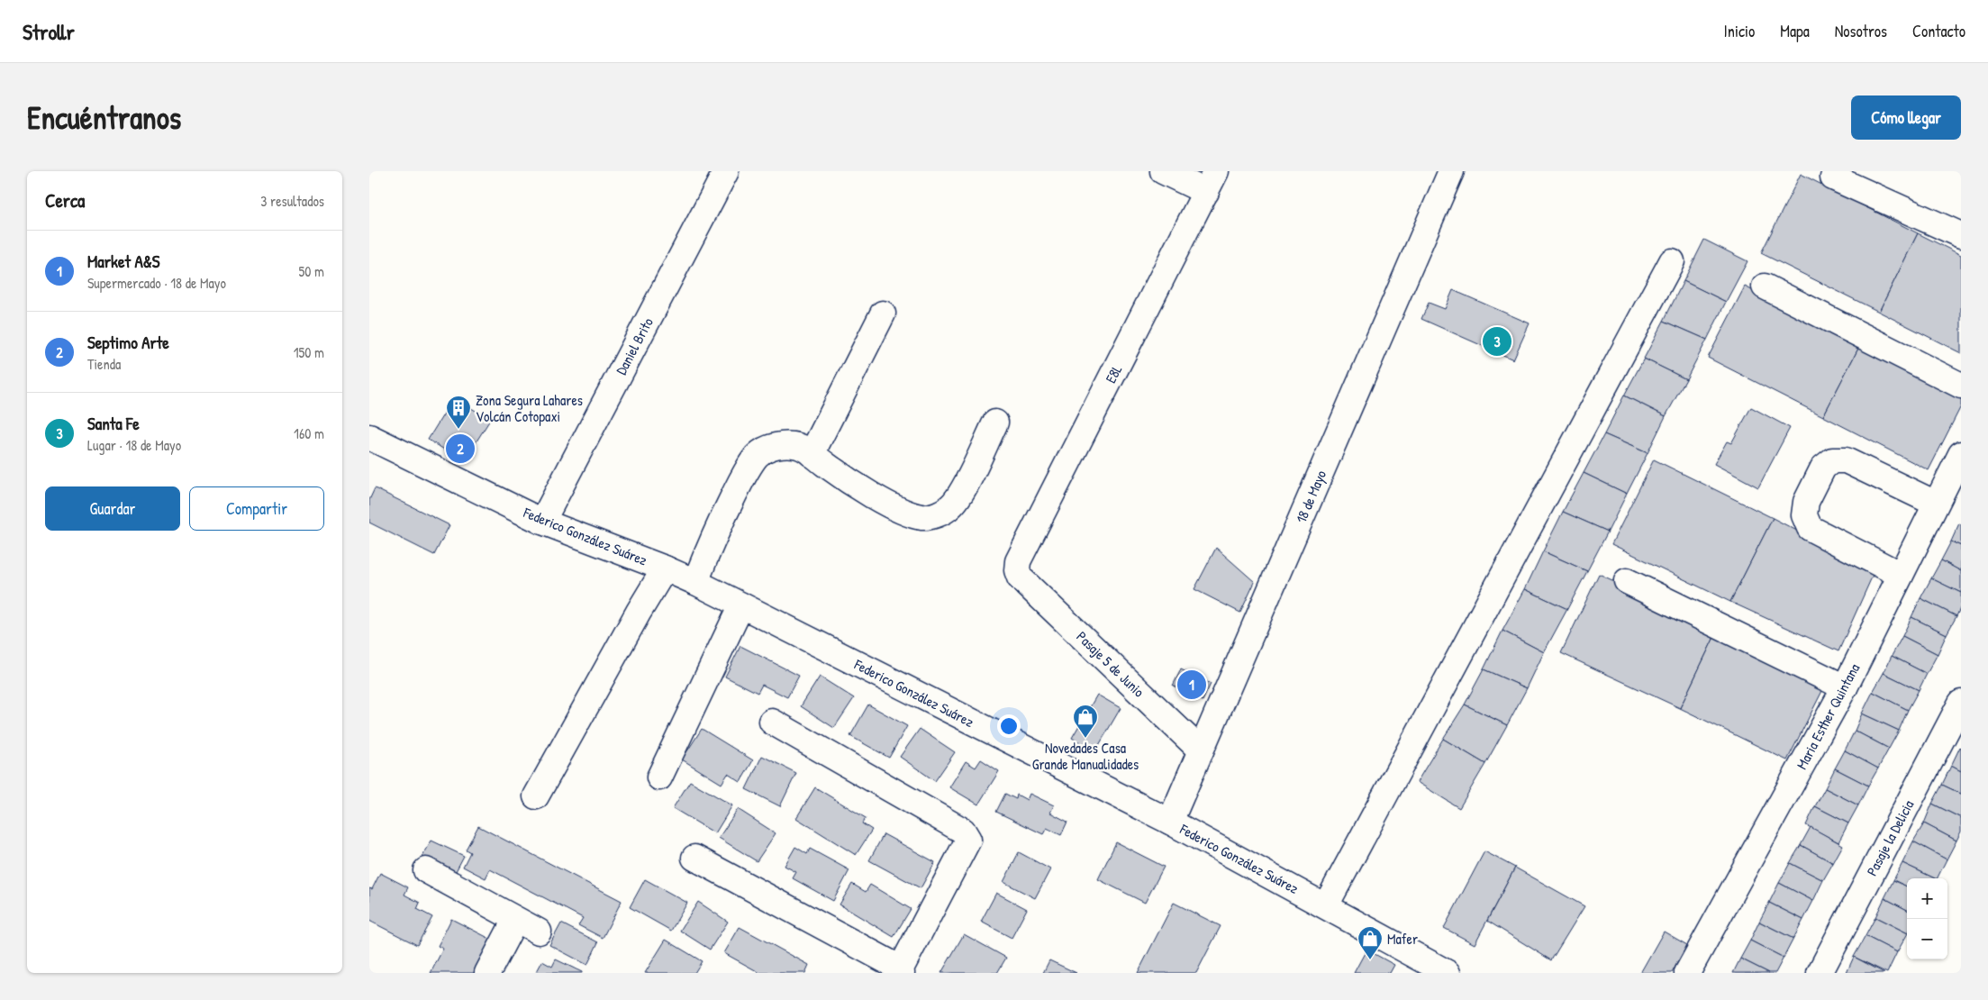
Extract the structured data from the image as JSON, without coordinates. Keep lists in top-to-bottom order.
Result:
{
  "streets": {
    "street": [
      "Daniel Brito",
      "E8L",
      "18 de Mayo",
      "Federico González Suárez",
      "Pasaje 5 de Junio",
      "Maria Esther Quintana",
      "Pasaje la Delicia"
    ]
  },
  "crossings": [
    ["Daniel Brito", "Federico González Suárez"],
    ["E8L", "Pasaje 5 de Junio"],
    ["18 de Mayo", "Federico González Suárez"],
    ["18 de Mayo", "Pasaje 5 de Junio"]
  ],
  "places": {
    "building": ["Zona Segura Lahares Volcán Cotopaxi"],
    "shop": ["Novedades Casa Grande Manualidades", "Mafer"]
  },
  "page": {
    "header": "Strollr",
    "nav": [
      "Inicio",
      "Mapa",
      "Nosotros",
      "Contacto"
    ],
    "buttons": [
      "Cómo llegar",
      ["Guardar", "Compartir"]
    ],
    "title": "Encuéntranos",
    "heading": ["Cerca", "3 resultados"],
    "list": [
      {
        "mark": "1",
        "name": "Market A&S",
        "note": "Supermercado · 18 de Mayo",
        "value": "50 m"
      },
      {
        "mark": "2",
        "name": "Septimo Arte",
        "note": "Tienda",
        "value": "150 m"
      },
      {
        "mark": "3",
        "name": "Santa Fe",
        "note": "Lugar · 18 de Mayo",
        "value": "160 m"
      }
    ],
    "pins": ["3", "2", "1"],
    "map_buttons": ["+", "−"]
  }
}
